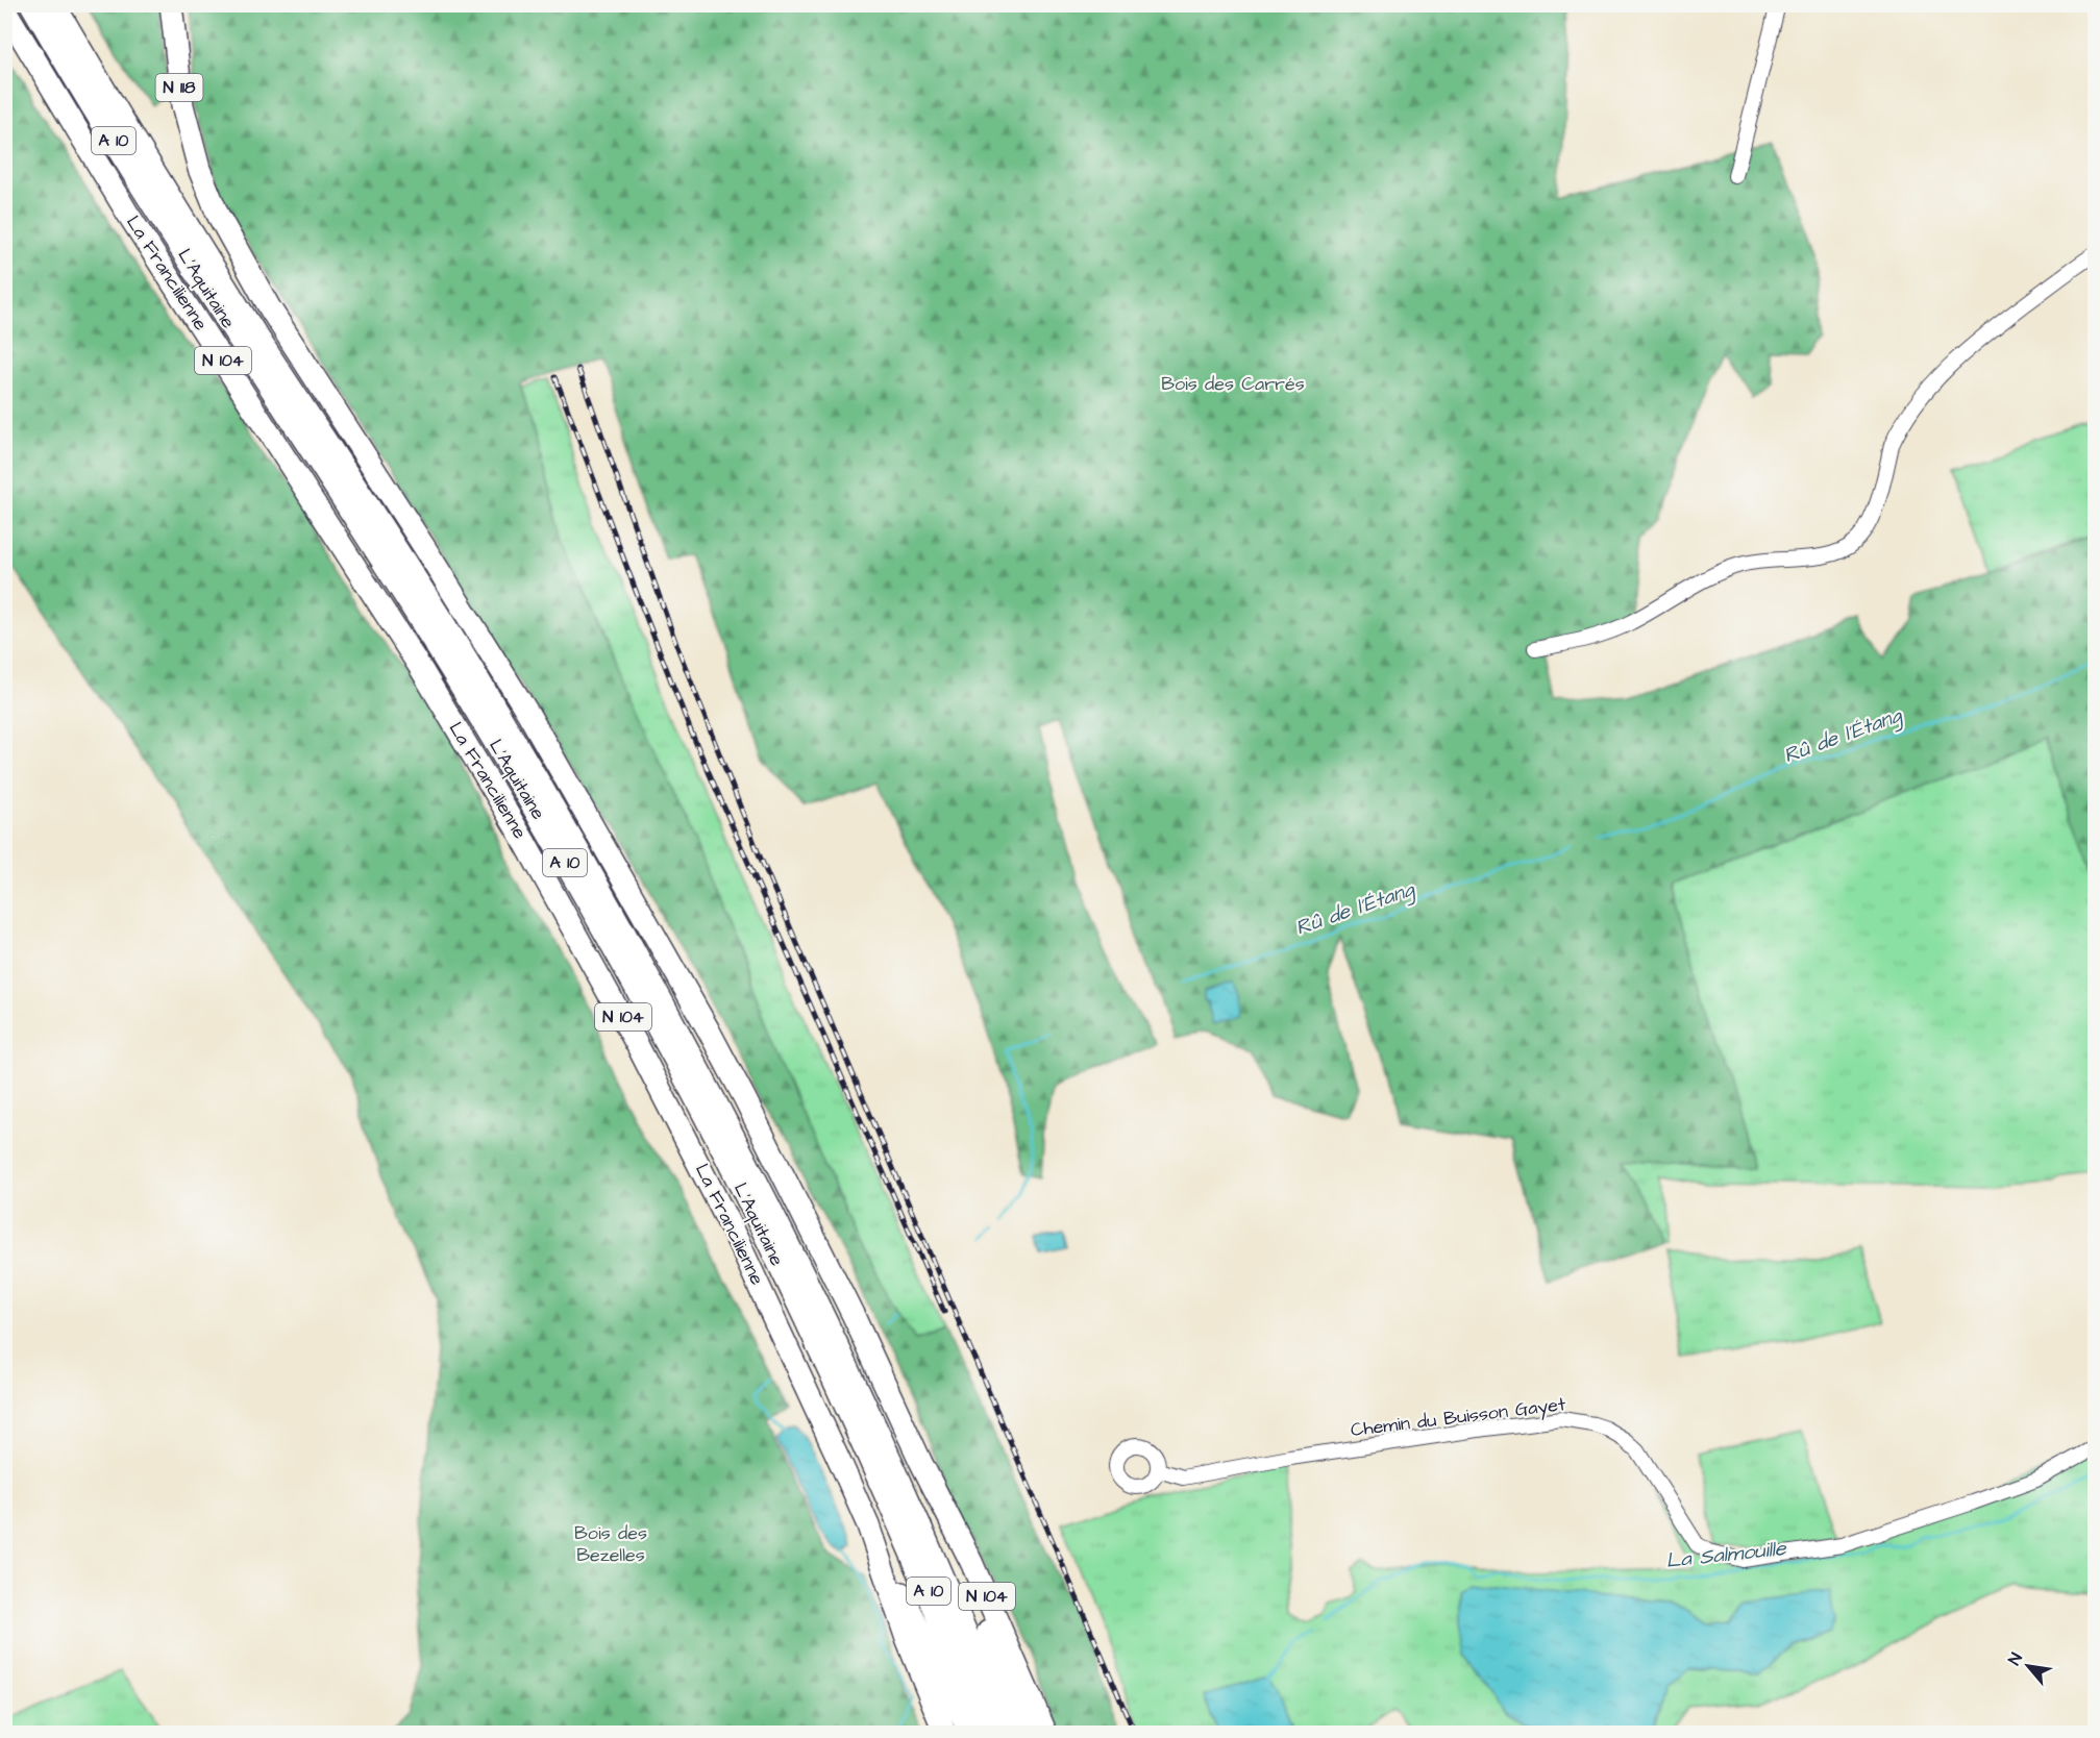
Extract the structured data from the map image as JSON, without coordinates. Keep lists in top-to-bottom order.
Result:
{
  "streets": {
    "highway": [
      "N 118",
      "A 10",
      "La Francilienne",
      "L'Aquitaine",
      "N 104"
    ],
    "street": ["Chemin du Buisson Gayet"]
  },
  "crossings": [
    ["N 118", "N 104"]
  ],
  "water": ["Rû de l'Étang", "La Salmouille"],
  "parks": ["Bois des Carrés", "Bois des Bezelles"],
  "north": "top left"
}
